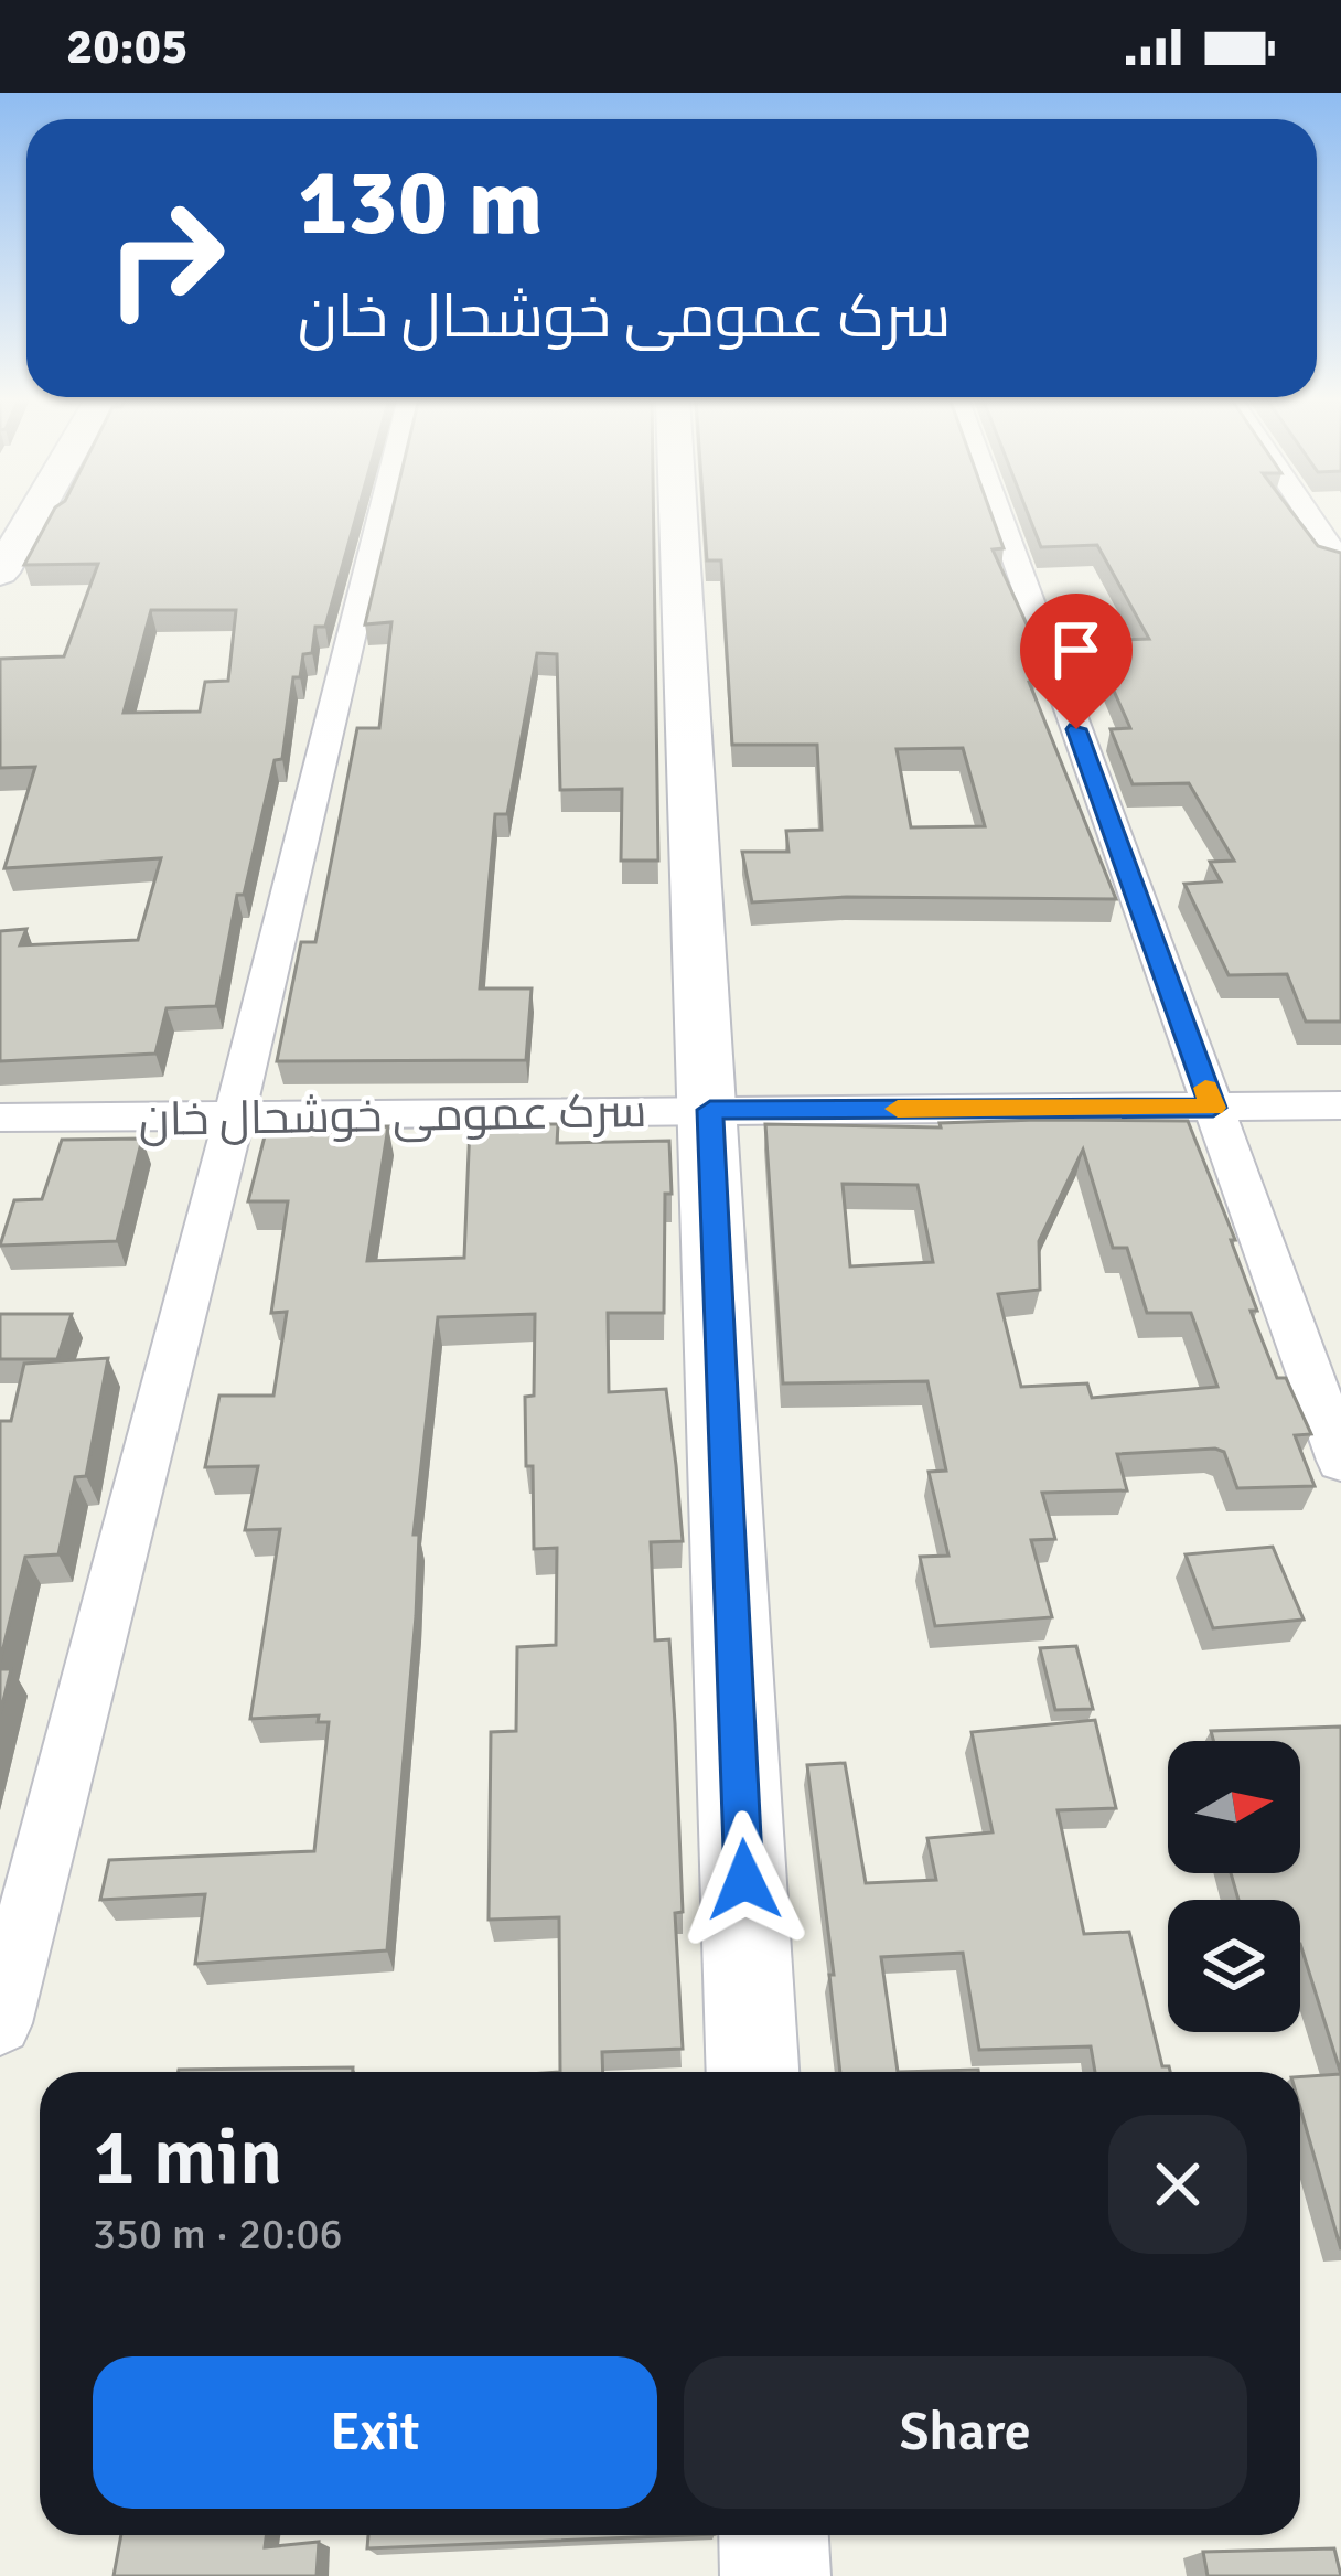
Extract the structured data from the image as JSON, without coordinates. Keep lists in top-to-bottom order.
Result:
{
  "streets": {
    "street": ["سرک عمومی خوشحال خان"]
  },
  "north": "right",
  "page": {
    "status": "20:05",
    "turn": ["130 m", "سرک عمومی خوشحال خان"],
    "heading": ["1 min", "350 m · 20:06"],
    "buttons": ["Exit", "Share"]
  }
}
